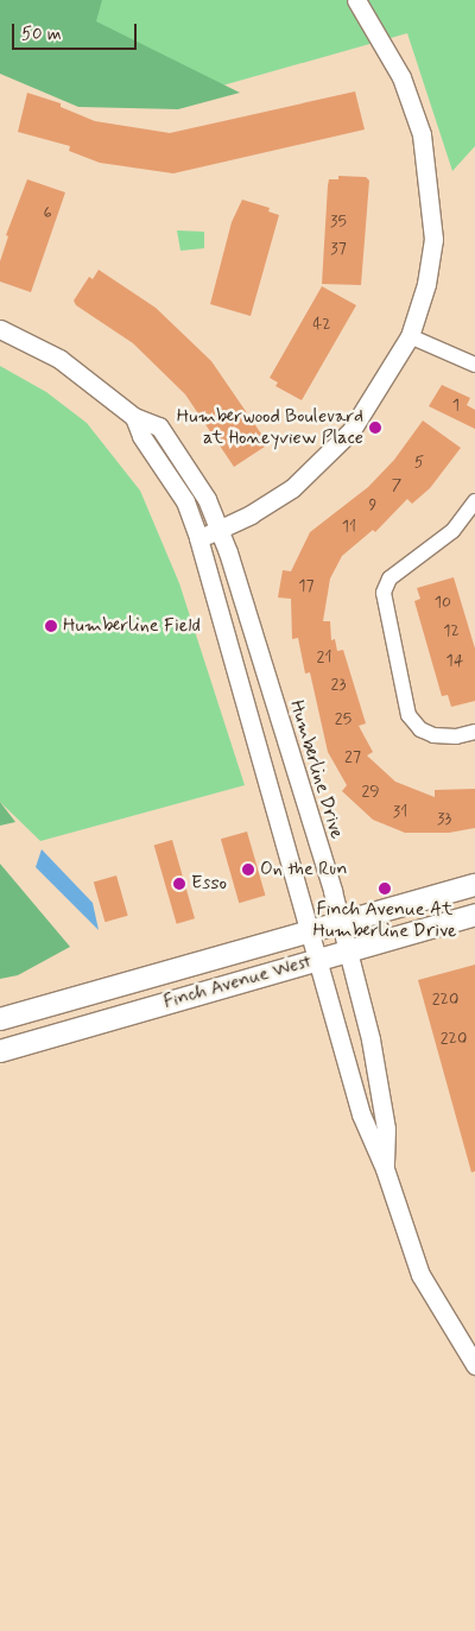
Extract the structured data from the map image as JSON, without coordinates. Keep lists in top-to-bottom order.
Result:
{
  "streets": {
    "main road": ["Finch Avenue West"],
    "street": ["Humberline Drive"]
  },
  "crossings": [
    ["Humberline Drive", "Finch Avenue West"]
  ],
  "places": [
    "Humberwood Boulevard at Honeyview Place",
    "Humberline Field",
    "On the Run",
    "Esso",
    "Finch Avenue At Humberline Drive"
  ],
  "house_numbers": [
    "6",
    "35",
    "37",
    "42",
    "1",
    "5",
    "7",
    "9",
    "11",
    "17",
    "10",
    "12",
    "21",
    "14",
    "23",
    "25",
    "27",
    "29",
    "31",
    "33",
    "220",
    "220"
  ],
  "scale_bar": "50 m"
}
